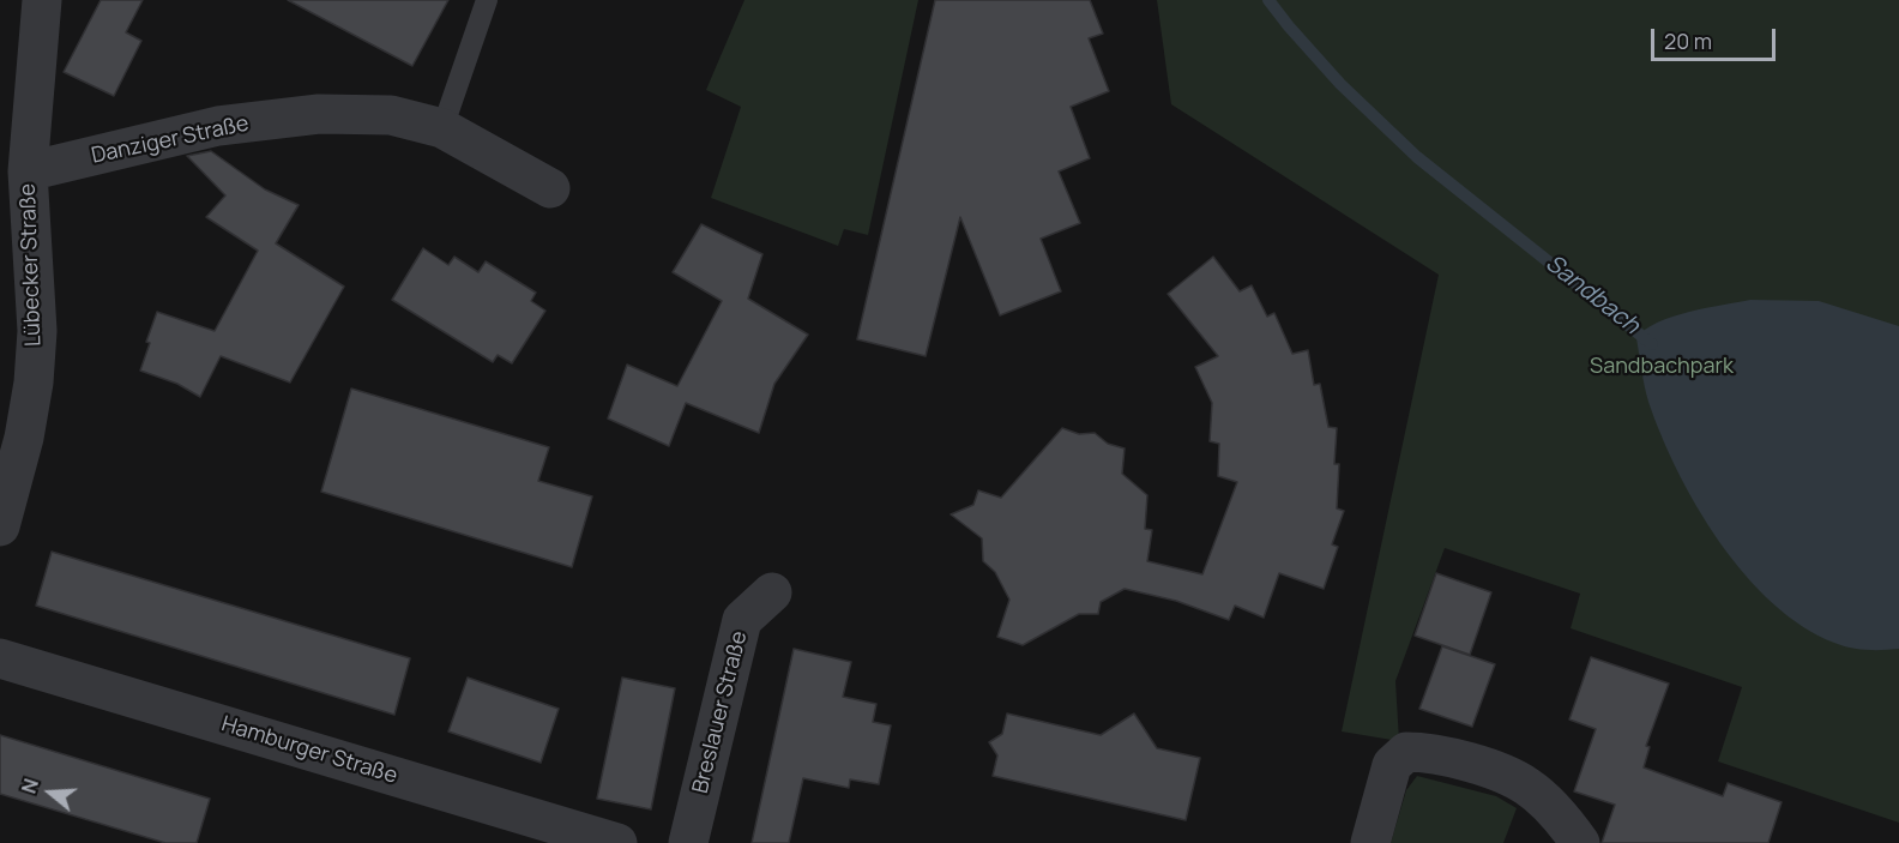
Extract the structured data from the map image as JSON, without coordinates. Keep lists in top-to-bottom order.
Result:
{
  "streets": {
    "street": [
      "Danziger Straße",
      "Lübecker Straße",
      "Breslauer Straße",
      "Hamburger Straße"
    ]
  },
  "crossings": [
    ["Danziger Straße", "Lübecker Straße"]
  ],
  "water": ["Sandbach"],
  "parks": ["Sandbachpark"],
  "scale_bar": "20 m",
  "north": "left"
}
